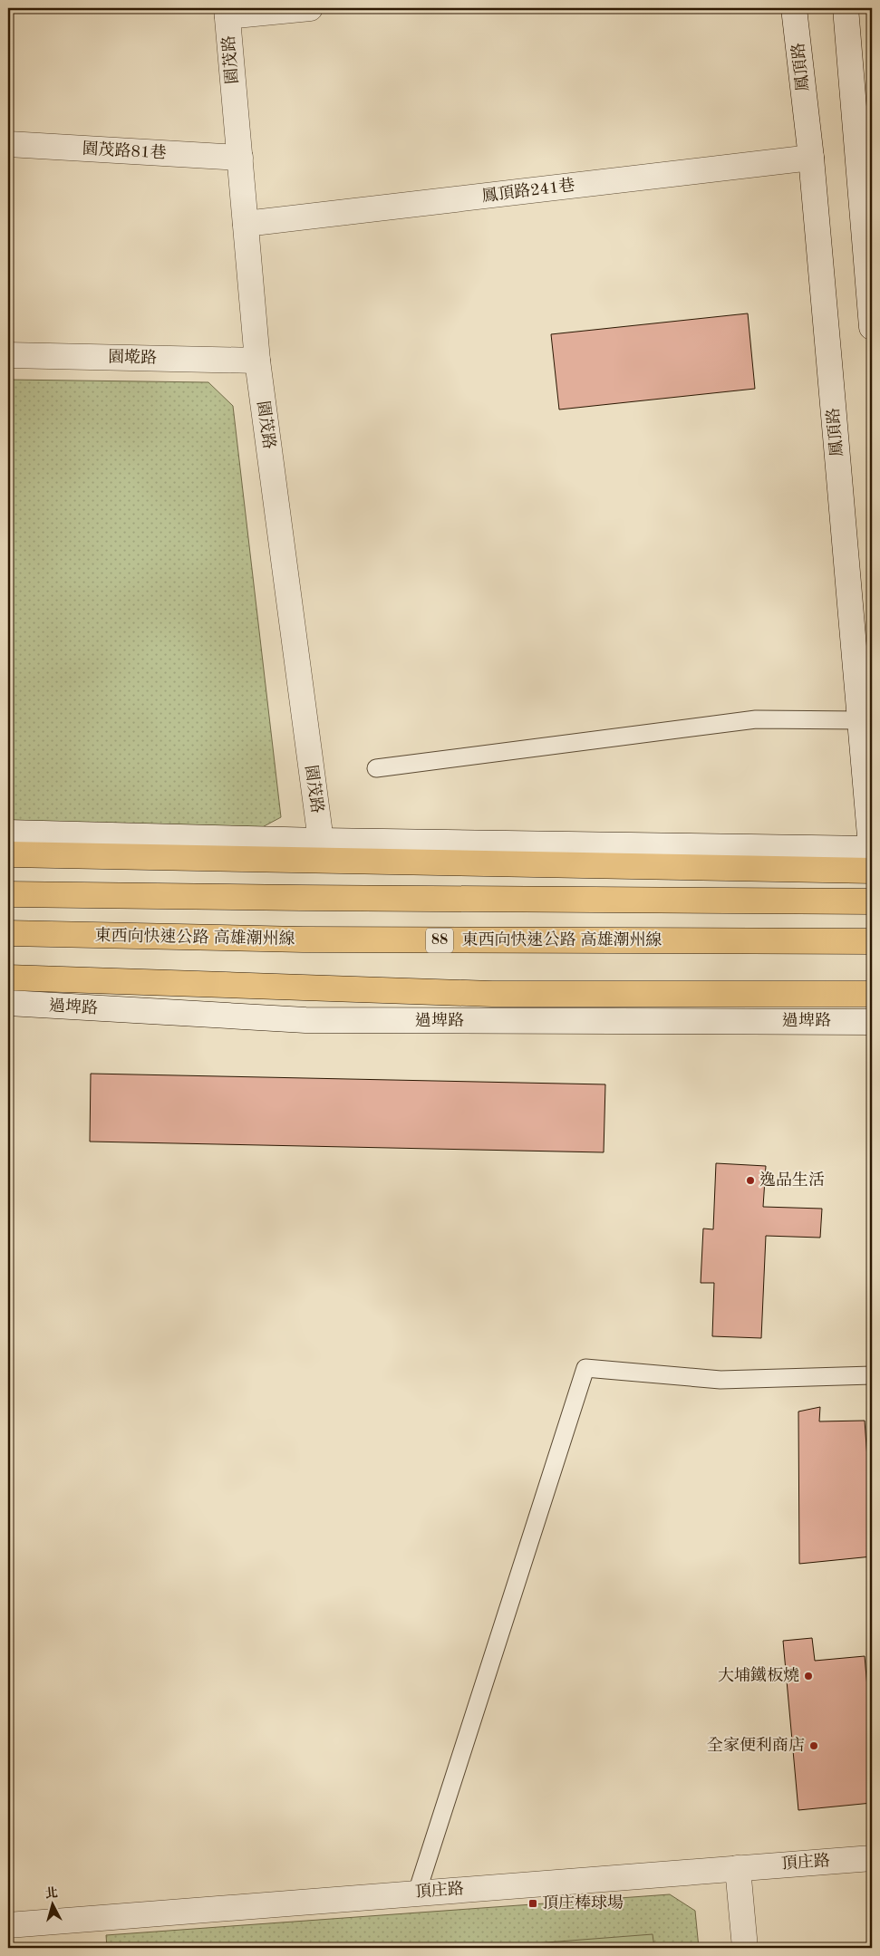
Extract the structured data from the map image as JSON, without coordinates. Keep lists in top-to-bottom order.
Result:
{
  "streets": {
    "highway": ["東西向快速公路 高雄潮州線", "88"],
    "street": [
      "園茂路",
      "鳳頂路",
      "園茂路81巷",
      "鳳頂路241巷",
      "園墘路",
      "過埤路",
      "頂庄路"
    ]
  },
  "crossings": [
    ["園茂路", "園茂路81巷"],
    ["園茂路", "鳳頂路241巷"],
    ["園茂路", "園墘路"],
    ["鳳頂路", "鳳頂路241巷"]
  ],
  "places": {
    "other": ["逸品生活", "大埔鐵板燒", "全家便利商店"],
    "transit": ["頂庄棒球場"]
  },
  "north": "top"
}
